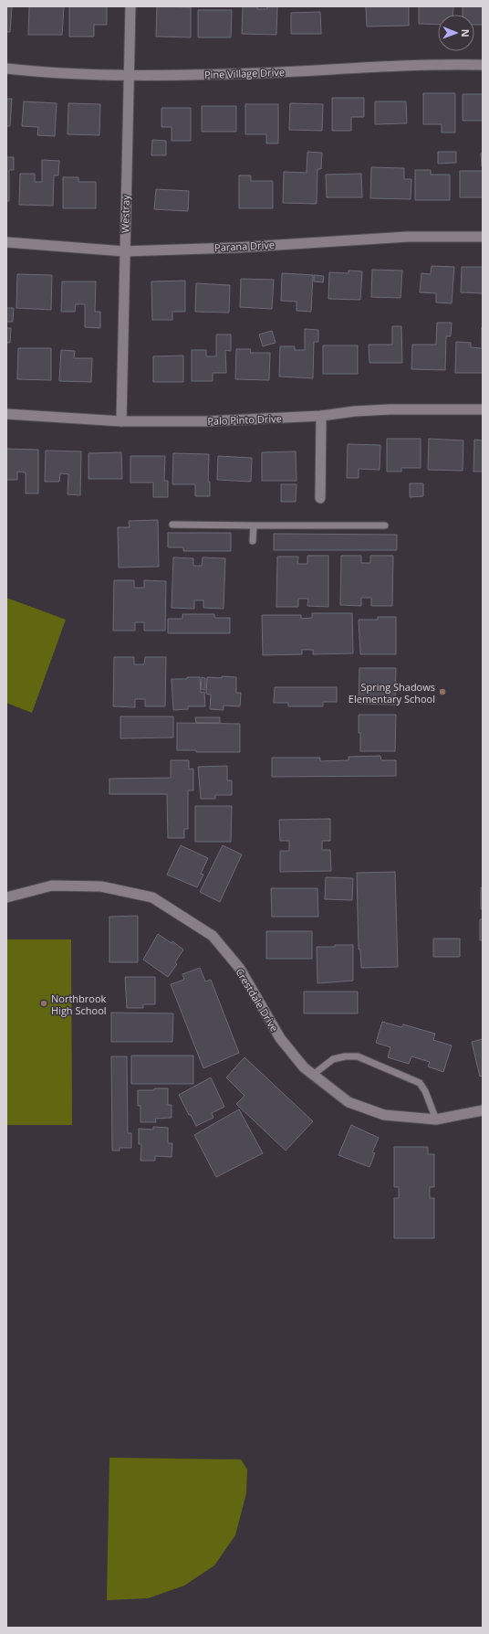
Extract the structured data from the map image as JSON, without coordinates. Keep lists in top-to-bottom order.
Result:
{
  "streets": {
    "street": [
      "Pine Village Drive",
      "Westray",
      "Parana Drive",
      "Palo Pinto Drive",
      "Crestdale Drive"
    ]
  },
  "crossings": [
    ["Pine Village Drive", "Westray"],
    ["Westray", "Parana Drive"],
    ["Westray", "Palo Pinto Drive"]
  ],
  "places": ["Spring Shadows Elementary School", "Northbrook High School"],
  "north": "right"
}
